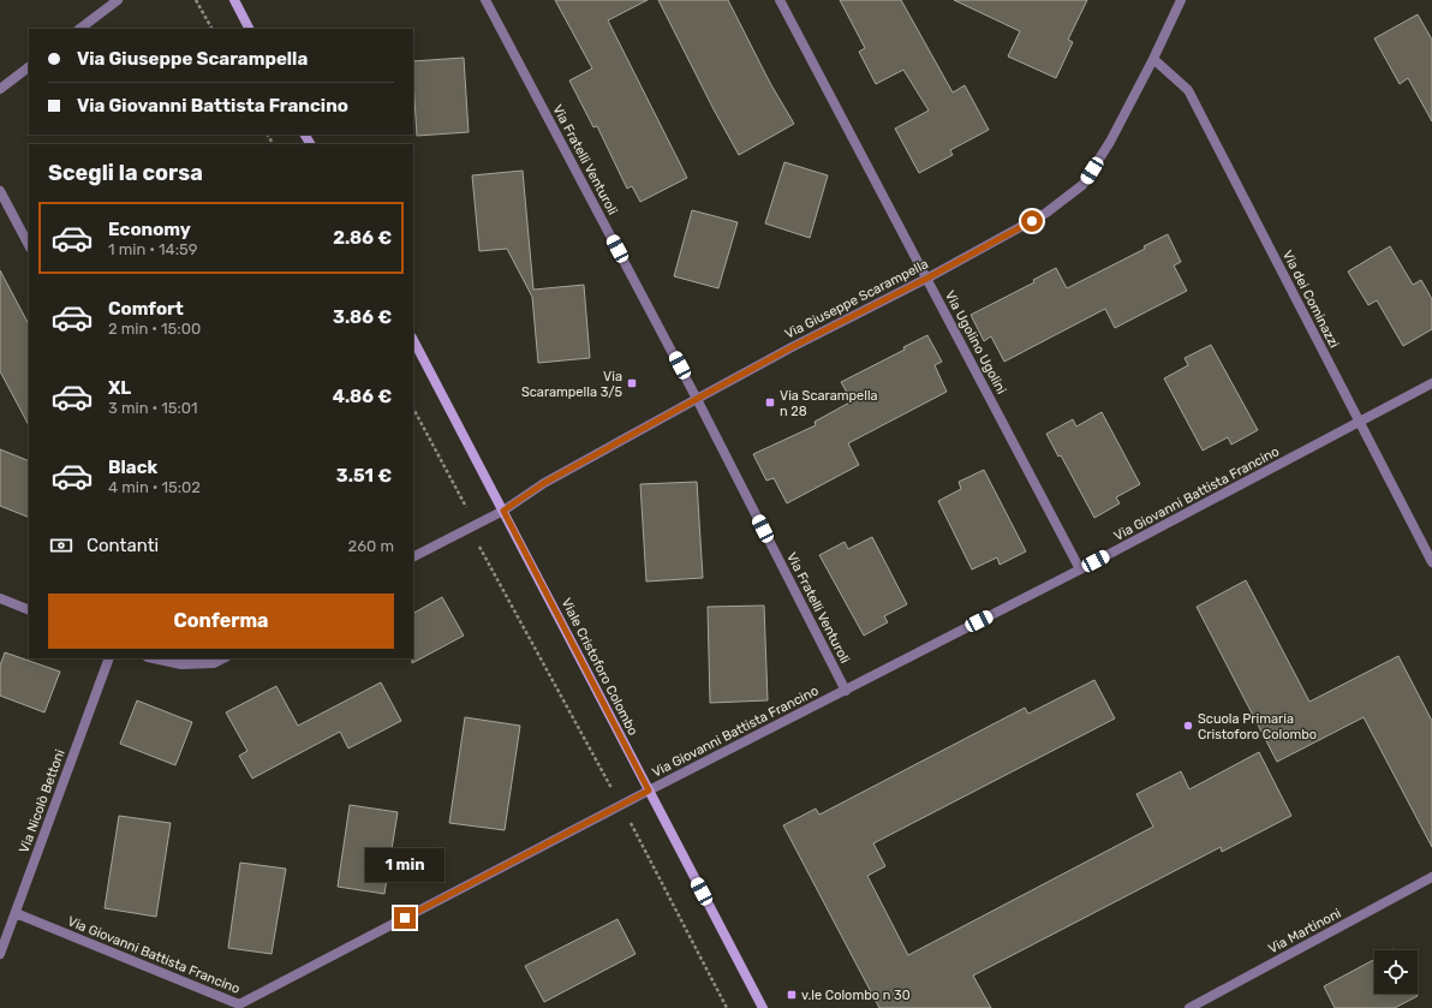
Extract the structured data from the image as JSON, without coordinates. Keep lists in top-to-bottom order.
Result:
{
  "streets": {
    "street": [
      "Via Fratelli Venturoli",
      "Via Giuseppe Scarampella",
      "Via dei Cominazzi",
      "Via Ugolino Ugolini",
      "Via Giovanni Battista Francino",
      "Viale Cristoforo Colombo",
      "Via Nicolò Bettoni",
      "Via Martinoni"
    ]
  },
  "crossings": [
    ["Via Fratelli Venturoli", "Via Giuseppe Scarampella"],
    ["Via Fratelli Venturoli", "Via Giovanni Battista Francino"],
    ["Via Giuseppe Scarampella", "Via dei Cominazzi"],
    ["Via Giuseppe Scarampella", "Via Ugolino Ugolini"],
    ["Via Giuseppe Scarampella", "Viale Cristoforo Colombo"],
    ["Via dei Cominazzi", "Via Giovanni Battista Francino"],
    ["Via Ugolino Ugolini", "Via Giovanni Battista Francino"],
    ["Via Giovanni Battista Francino", "Viale Cristoforo Colombo"],
    ["Via Giovanni Battista Francino", "Via Nicolò Bettoni"]
  ],
  "places": {
    "transit": ["Via Scarampella 3/5", "Via Scarampella n 28", "v.le Colombo n 30"],
    "other": ["Scuola Primaria Cristoforo Colombo"]
  },
  "page": {
    "banner": ["Via Giuseppe Scarampella", "Via Giovanni Battista Francino"],
    "heading": "Scegli la corsa",
    "list": [
      {
        "name": "Economy",
        "note": "1 min · 14:59",
        "value": "2.86 €"
      },
      {
        "name": "Comfort",
        "note": "2 min · 15:00",
        "value": "3.86 €"
      },
      {
        "name": "XL",
        "note": "3 min · 15:01",
        "value": "4.86 €"
      },
      {
        "name": "Black",
        "note": "4 min · 15:02",
        "value": "3.51 €"
      }
    ],
    "pay": ["Contanti", "260 m"],
    "buttons": "Conferma",
    "bubble": "1 min"
  }
}
